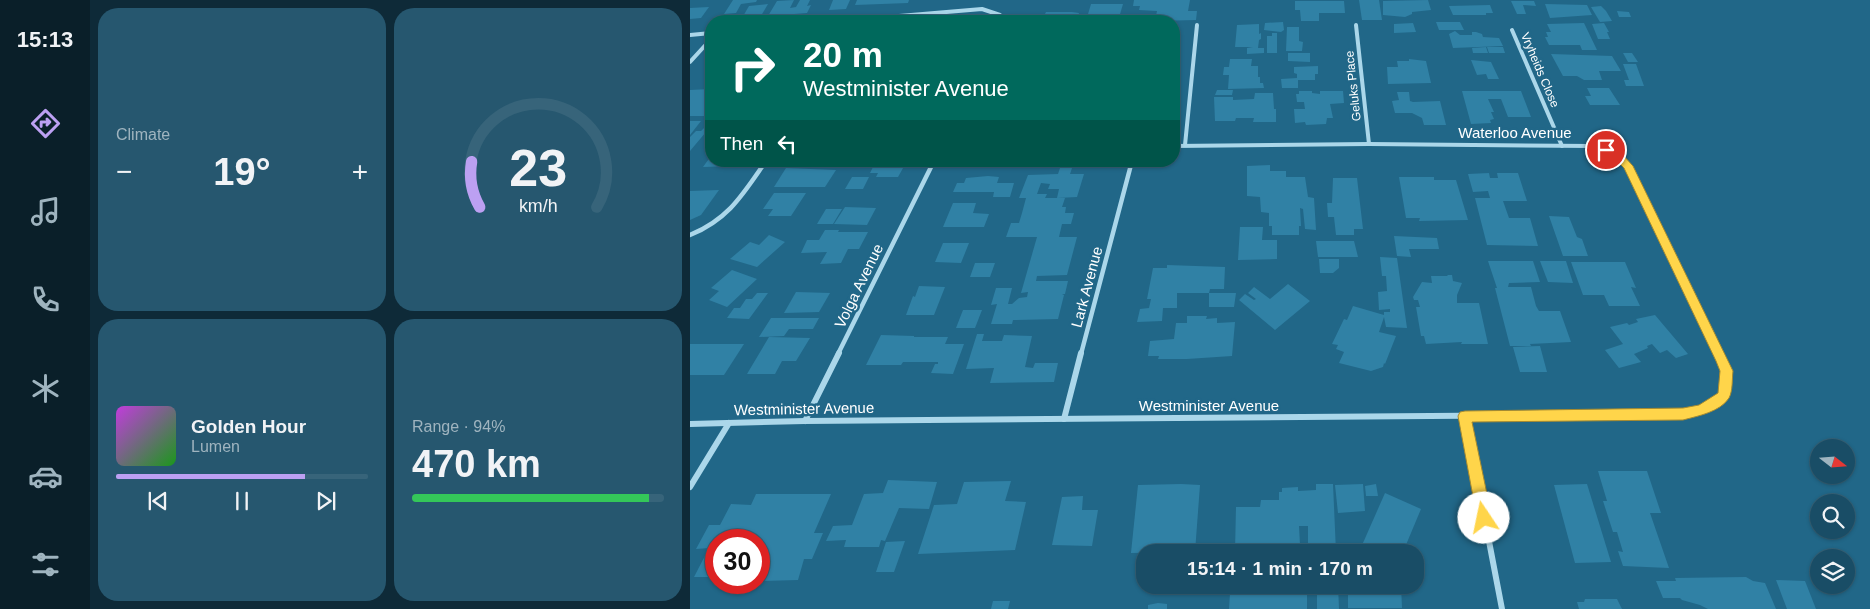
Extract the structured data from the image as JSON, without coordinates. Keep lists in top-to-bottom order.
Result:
{
  "streets": {
    "street": [
      "Vryheids Close",
      "Geluks Place",
      "Waterloo Avenue",
      "Volga Avenue",
      "Lark Avenue",
      "Westminister Avenue"
    ]
  },
  "crossings": [
    ["Vryheids Close", "Waterloo Avenue"],
    ["Geluks Place", "Waterloo Avenue"],
    ["Waterloo Avenue", "Westminister Avenue"],
    ["Volga Avenue", "Westminister Avenue"],
    ["Lark Avenue", "Westminister Avenue"]
  ],
  "north": "right",
  "page": {
    "tabs": "15:13",
    "tile": [
      "Climate",
      ["Range · 94%", "470 km"]
    ],
    "turn": ["20 m", "Westminister Avenue"],
    "then": "Then",
    "heat": ["−", "19°", "+"],
    "song": ["Golden Hour", "Lumen"],
    "limit": "30",
    "trip": "15:14 · 1 min · 170 m",
    "gauge": ["23", "km/h"]
  }
}
